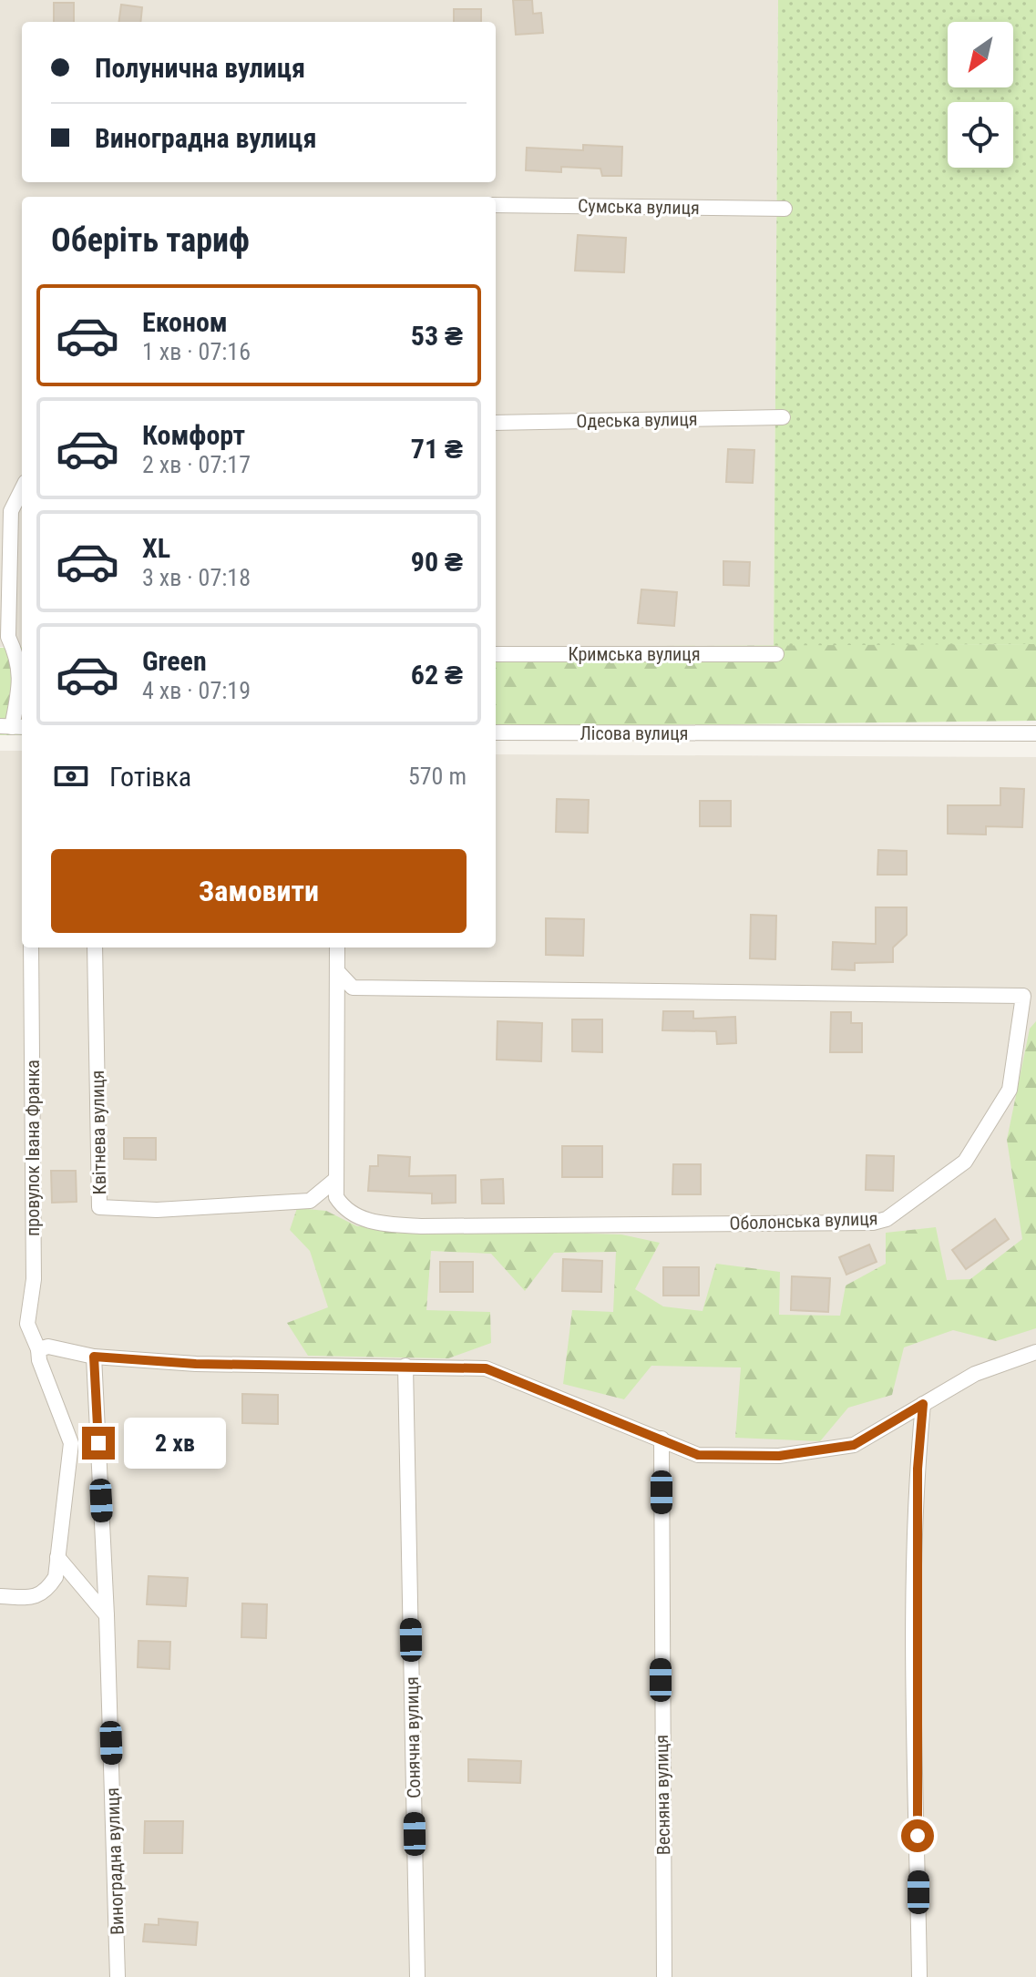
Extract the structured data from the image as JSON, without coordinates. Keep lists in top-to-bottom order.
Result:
{
  "streets": {
    "street": [
      "Сумська вулиця",
      "Одеська вулиця",
      "Кримська вулиця",
      "Лісова вулиця",
      "Квітнева вулиця",
      "провулок Івана Франка",
      "Оболонська вулиця",
      "Сонячна вулиця",
      "Весняна вулиця",
      "Виноградна вулиця"
    ]
  },
  "crossings": [
    ["Квітнева вулиця", "Оболонська вулиця"]
  ],
  "north": "bottom left",
  "page": {
    "banner": ["Полунична вулиця", "Виноградна вулиця"],
    "heading": "Оберіть тариф",
    "list": [
      {
        "name": "Економ",
        "note": "1 хв · 07:16",
        "value": "53 ₴"
      },
      {
        "name": "Комфорт",
        "note": "2 хв · 07:17",
        "value": "71 ₴"
      },
      {
        "name": "XL",
        "note": "3 хв · 07:18",
        "value": "90 ₴"
      },
      {
        "name": "Green",
        "note": "4 хв · 07:19",
        "value": "62 ₴"
      }
    ],
    "pay": ["Готівка", "570 m"],
    "buttons": "Замовити",
    "bubble": "2 хв"
  }
}
